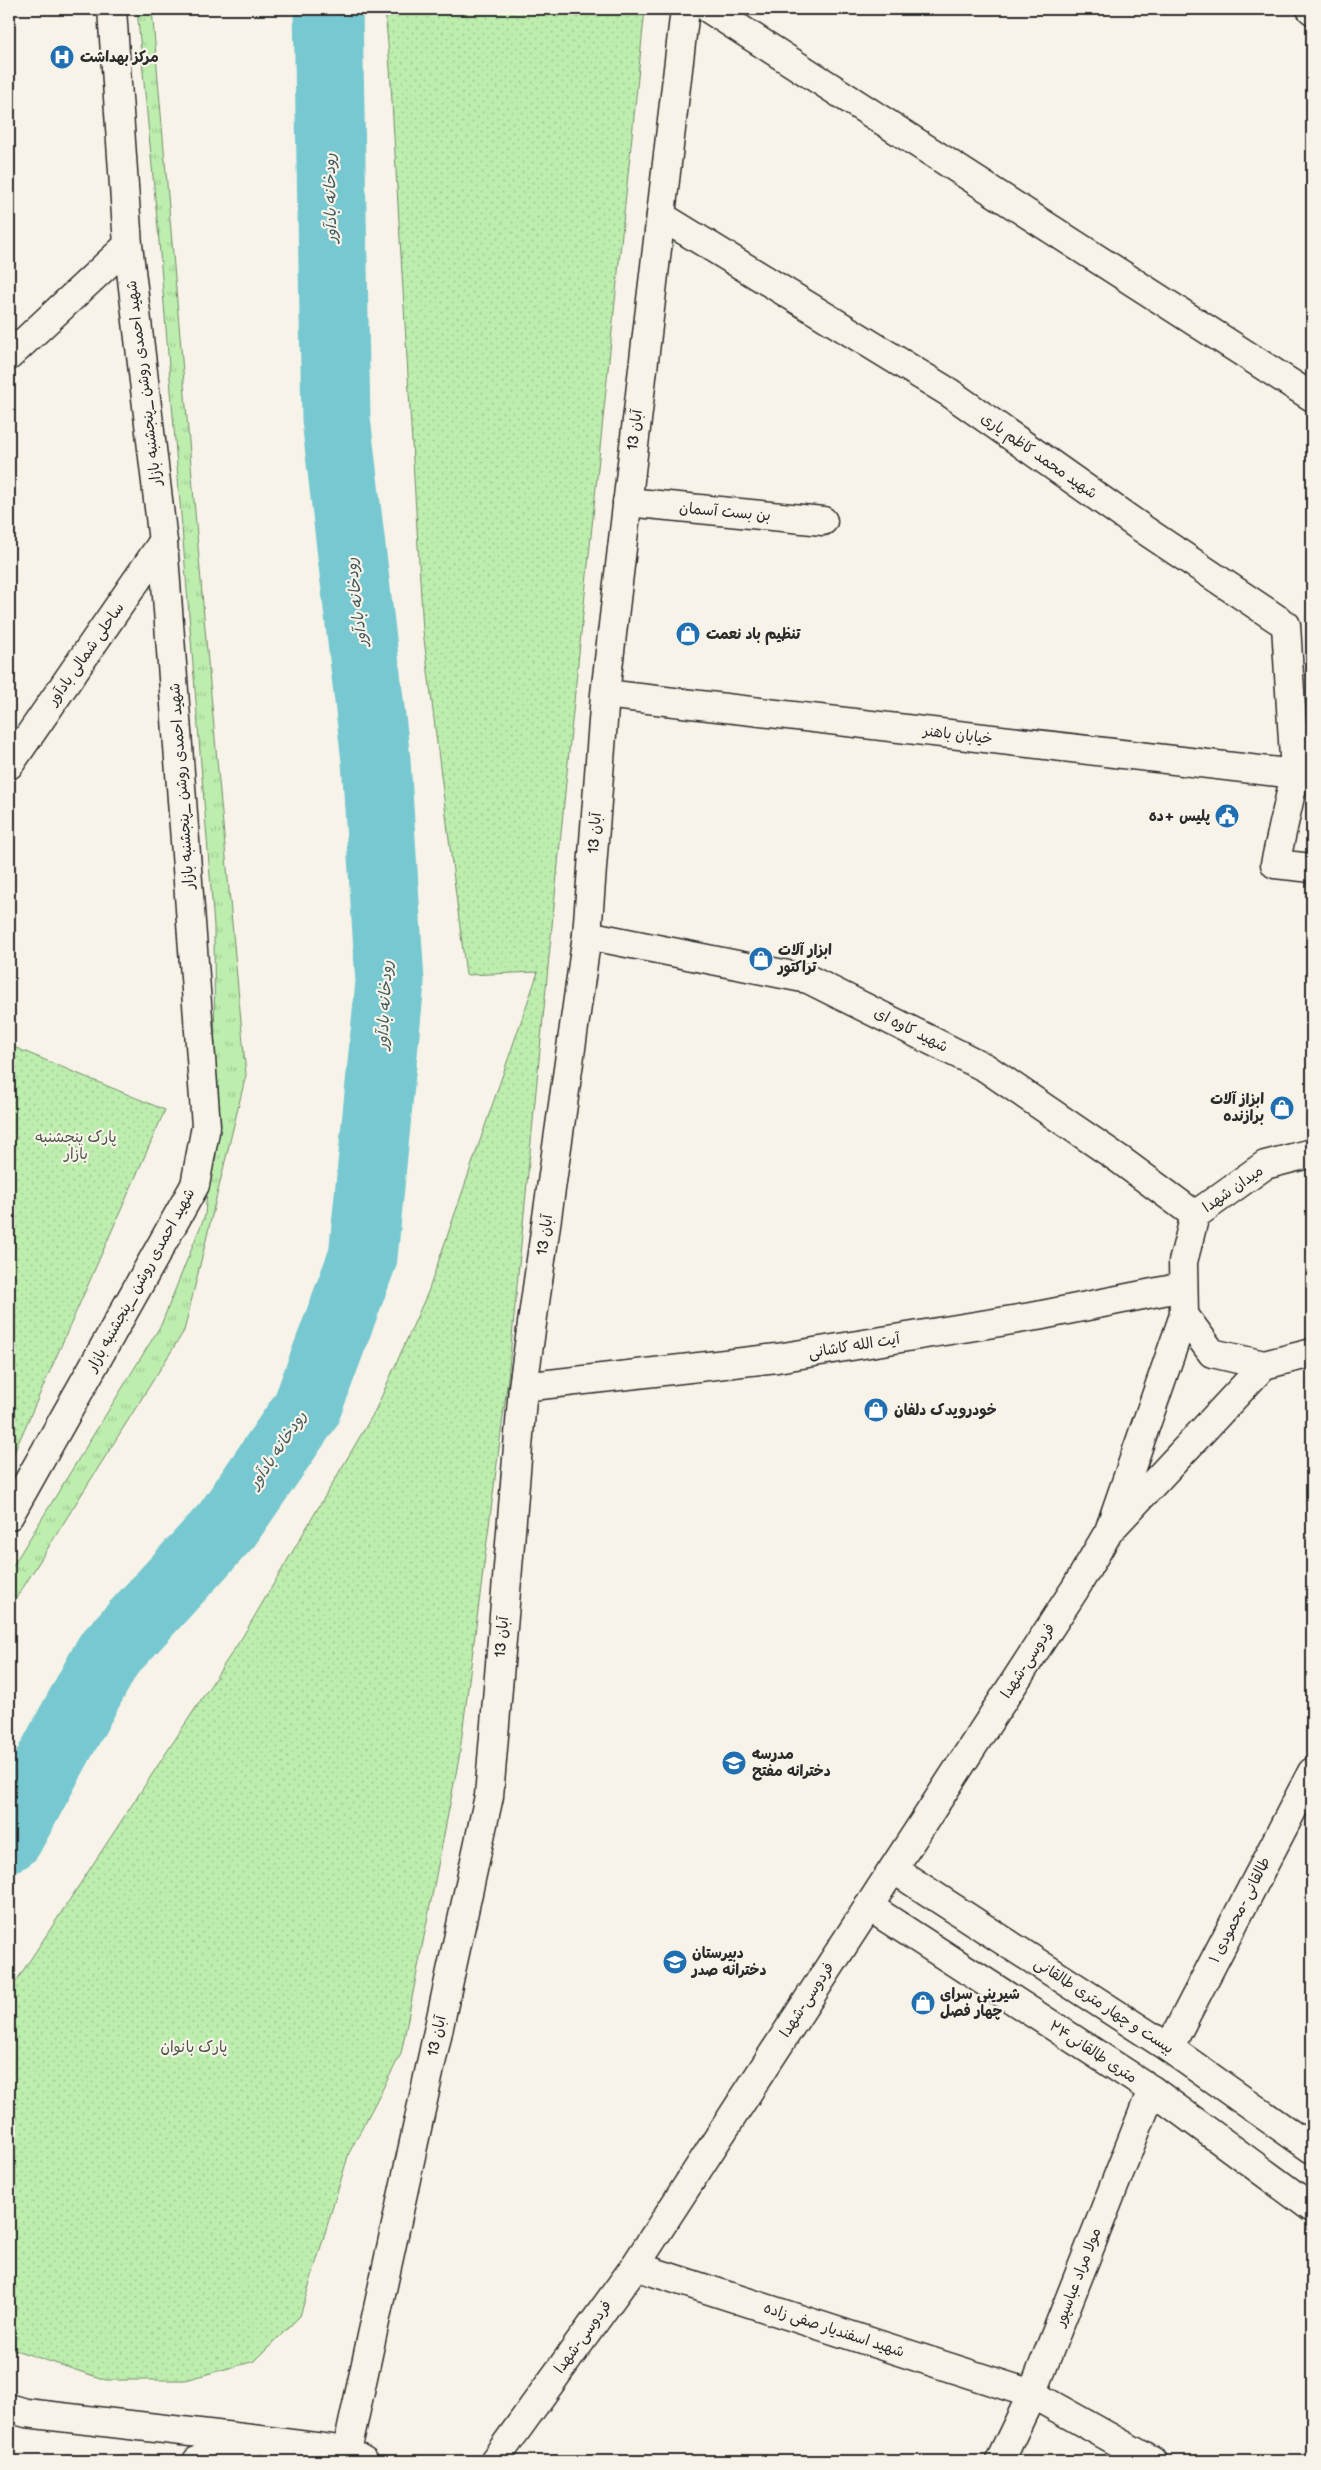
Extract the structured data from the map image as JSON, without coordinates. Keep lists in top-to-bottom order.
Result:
{
  "streets": {
    "main road": [
      "شهید احمدی روشن _پنجشنبه بازار",
      "13 آبان",
      "شهید محمد کاظم یاری",
      "بن بست آسمان",
      "ساحلی شمالی بادآور",
      "خیابان باهنر",
      "شهید کاوه ای",
      "میدان شهدا",
      "آیت الله کاشانی",
      "فردوسی-شهدا",
      "طالقانی -محمودی ۱",
      "بیست و چهار متری طالقانی",
      "۲۴متری طالقانی",
      "مولا مراد عباسپور",
      "شهید اسفندیار صفی زاده"
    ]
  },
  "crossings": [
    ["شهید احمدی روشن _پنجشنبه بازار", "ساحلی شمالی بادآور"],
    ["13 آبان", "شهید محمد کاظم یاری"],
    ["13 آبان", "بن بست آسمان"],
    ["13 آبان", "خیابان باهنر"],
    ["13 آبان", "شهید کاوه ای"],
    ["13 آبان", "آیت الله کاشانی"],
    ["شهید محمد کاظم یاری", "خیابان باهنر"],
    ["شهید کاوه ای", "میدان شهدا"],
    ["میدان شهدا", "آیت الله کاشانی"],
    ["فردوسی-شهدا", "بیست و چهار متری طالقانی"],
    ["فردوسی-شهدا", "۲۴متری طالقانی"],
    ["فردوسی-شهدا", "شهید اسفندیار صفی زاده"],
    ["طالقانی -محمودی ۱", "بیست و چهار متری طالقانی"],
    ["۲۴متری طالقانی", "مولا مراد عباسپور"],
    ["مولا مراد عباسپور", "شهید اسفندیار صفی زاده"]
  ],
  "water": ["رودخانه بادآور"],
  "parks": ["پارک پنجشنبه بازار", "پارک بانوان"],
  "places": {
    "hospital": ["مرکز بهداشت"],
    "shop": [
      "تنظیم باد نعمت",
      "ابزار آلات تراکتور",
      "ابزاز آلات برازنده",
      "خودرویدک دلفان",
      "شیرینی سرای چهار فصل"
    ],
    "public building": ["پلیس +ده"],
    "school or university": ["مدرسه دخترانه مفتح", "دبیرستان دخترانه صدر"]
  }
}
